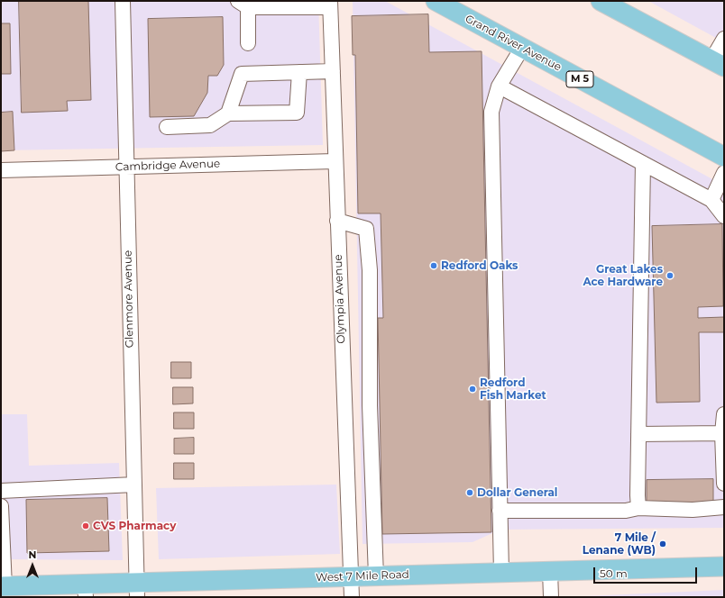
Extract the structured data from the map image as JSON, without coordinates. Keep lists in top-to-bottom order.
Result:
{
  "streets": {
    "main road": ["Grand River Avenue", "M 5", "West 7 Mile Road"],
    "street": ["Cambridge Avenue", "Glenmore Avenue", "Olympia Avenue"]
  },
  "crossings": [
    ["Cambridge Avenue", "Glenmore Avenue"],
    ["Cambridge Avenue", "Olympia Avenue"],
    ["Glenmore Avenue", "West 7 Mile Road"],
    ["Olympia Avenue", "West 7 Mile Road"]
  ],
  "places": [
    "Redford Oaks",
    "Great Lakes Ace Hardware",
    "Redford Fish Market",
    "Dollar General",
    "CVS Pharmacy",
    "7 Mile / Lenane (WB)"
  ],
  "scale_bar": "50 m",
  "north": "top"
}
